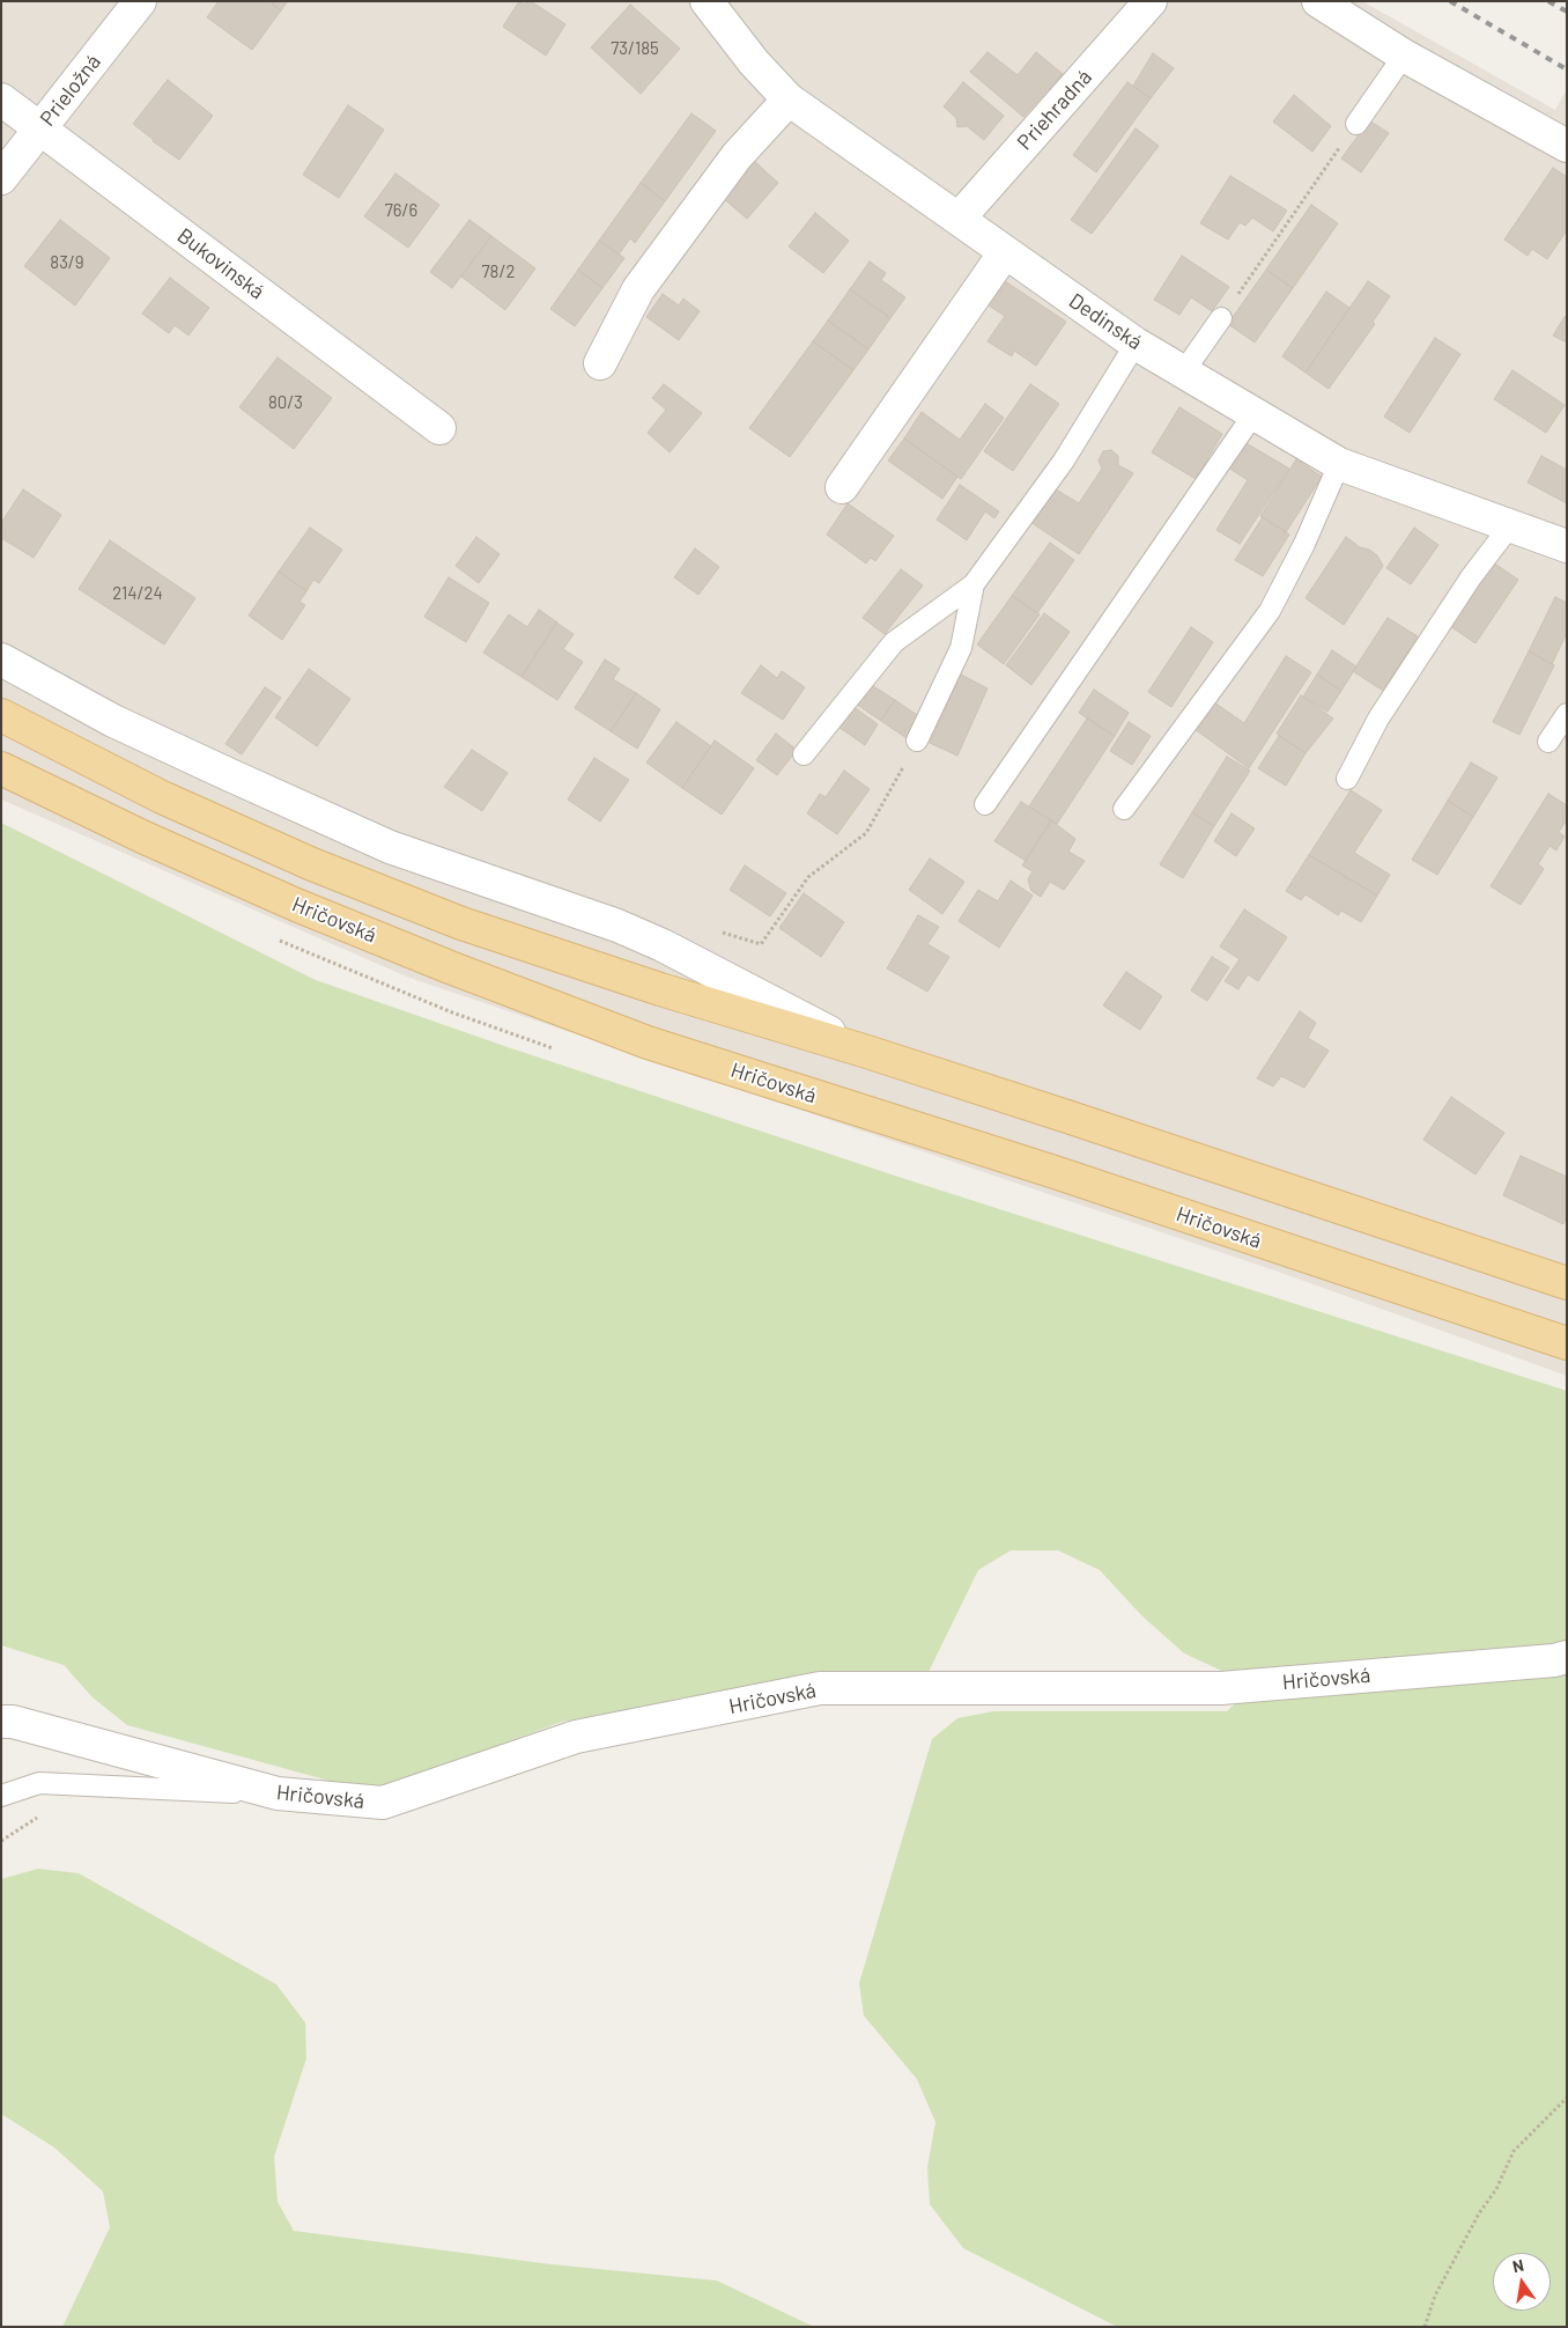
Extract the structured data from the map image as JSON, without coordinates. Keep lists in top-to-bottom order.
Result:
{
  "streets": {
    "main road": ["Hričovská"],
    "street": [
      "Prieložná",
      "Priehradná",
      "Bukovinská",
      "Dedinská"
    ]
  },
  "crossings": [
    ["Prieložná", "Bukovinská"],
    ["Priehradná", "Dedinská"]
  ],
  "house_numbers": [
    "73/185",
    "76/6",
    "83/9",
    "78/2",
    "80/3",
    "214/24"
  ],
  "north": "top"
}
